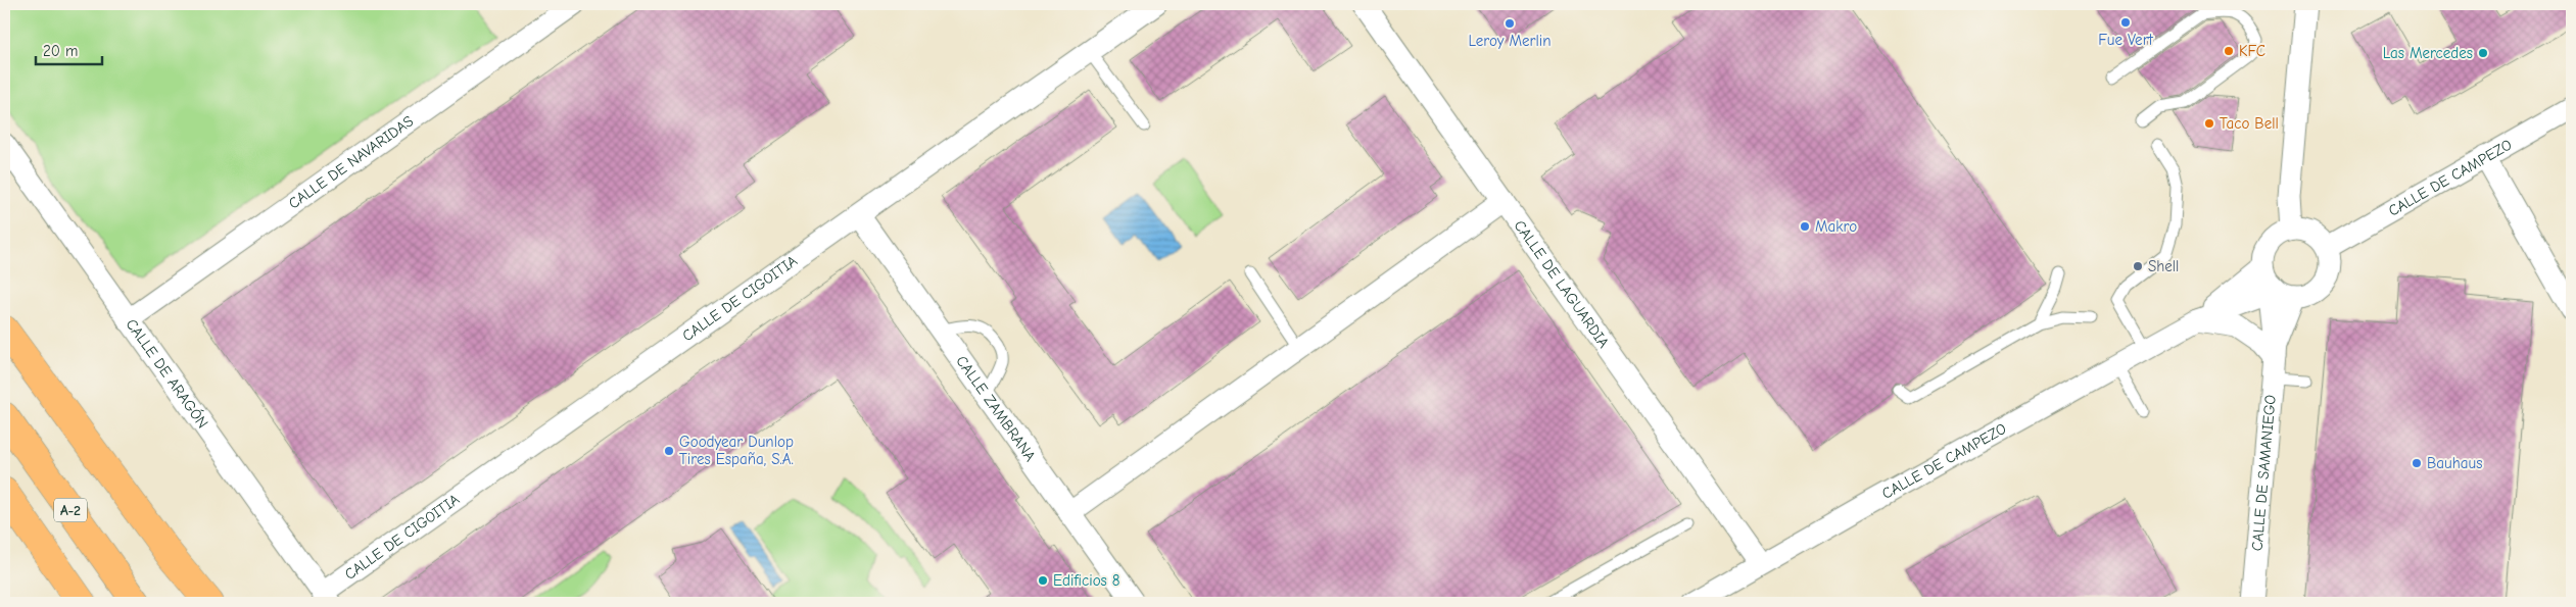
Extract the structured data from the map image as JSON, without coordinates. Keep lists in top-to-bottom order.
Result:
{
  "streets": {
    "highway": ["A-2"],
    "street": [
      "CALLE DE NAVARIDAS",
      "CALLE DE CAMPEZO",
      "CALLE DE LAGUARDIA",
      "CALLE DE CIGOITIA",
      "CALLE DE ARAGÓN",
      "CALLE ZAMBRANA",
      "CALLE DE SAMANIEGO"
    ]
  },
  "crossings": [
    ["CALLE DE NAVARIDAS", "CALLE DE ARAGÓN"],
    ["CALLE DE CAMPEZO", "CALLE DE LAGUARDIA"],
    ["CALLE DE CAMPEZO", "CALLE DE SAMANIEGO"],
    ["CALLE DE CIGOITIA", "CALLE DE ARAGÓN"],
    ["CALLE DE CIGOITIA", "CALLE ZAMBRANA"]
  ],
  "places": [
    "Fue Vert",
    "Leroy Merlin",
    "KFC",
    "Las Mercedes",
    "Taco Bell",
    "Makro",
    "Shell",
    "Goodyear Dunlop Tires España, S.A.",
    "Bauhaus",
    "Edificios 8"
  ],
  "scale_bar": "20 m"
}
